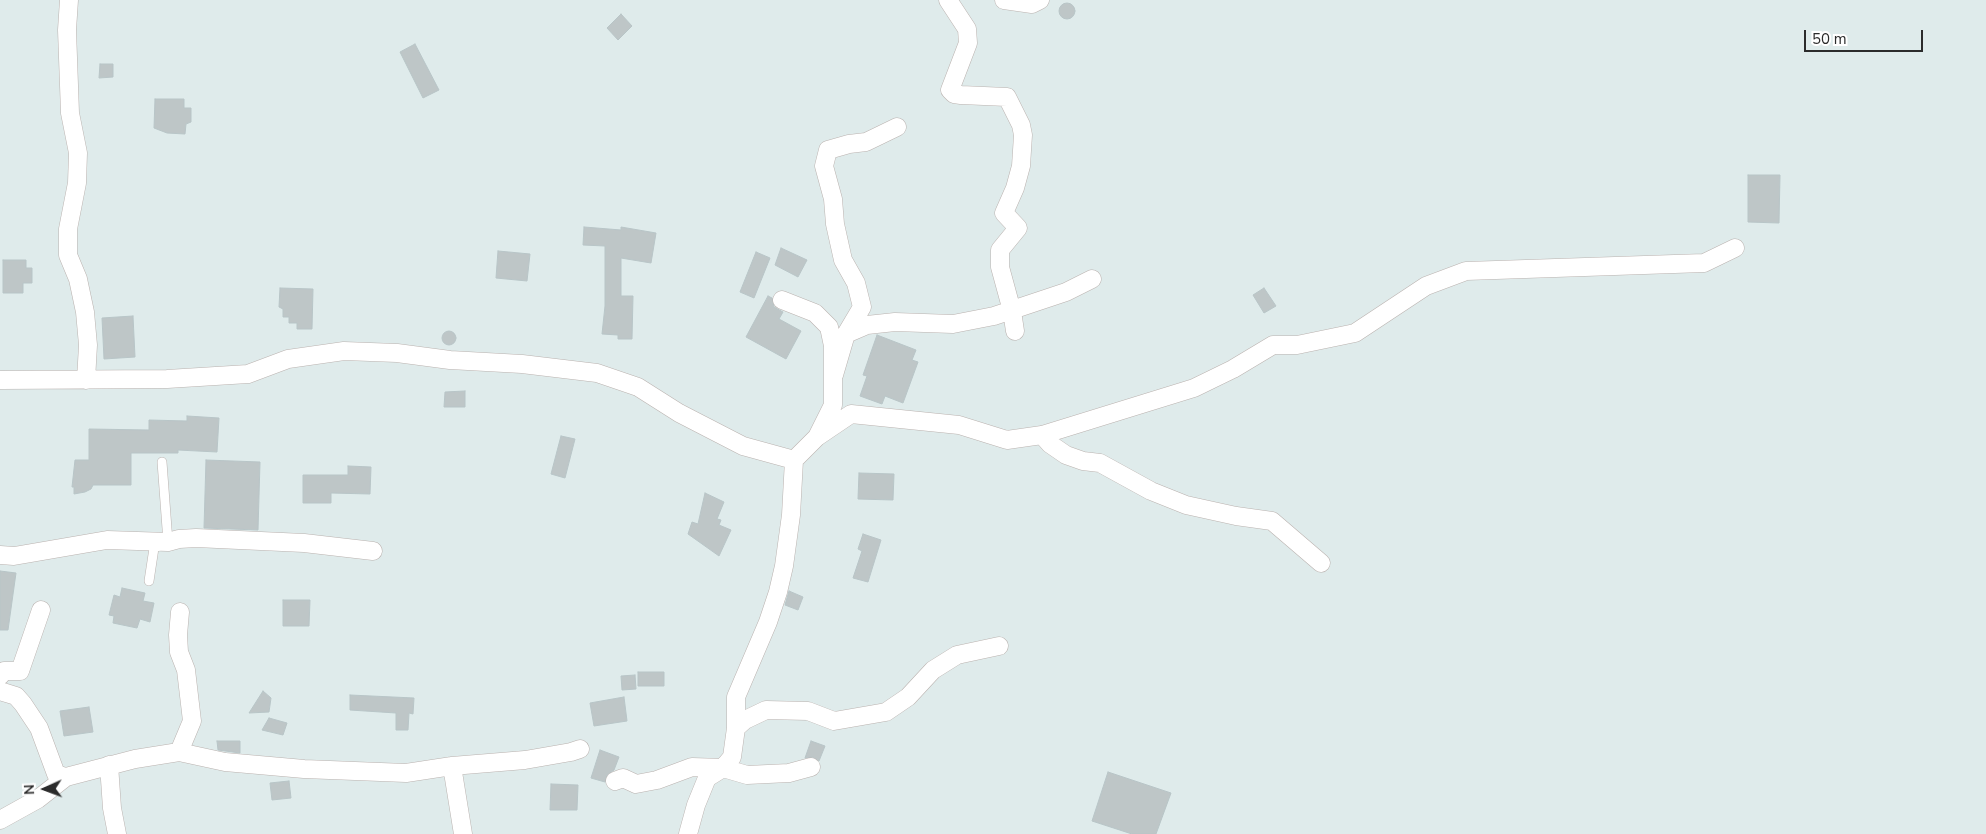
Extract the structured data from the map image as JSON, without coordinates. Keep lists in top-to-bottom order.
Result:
{
  "scale_bar": "50 m",
  "north": "left"
}
